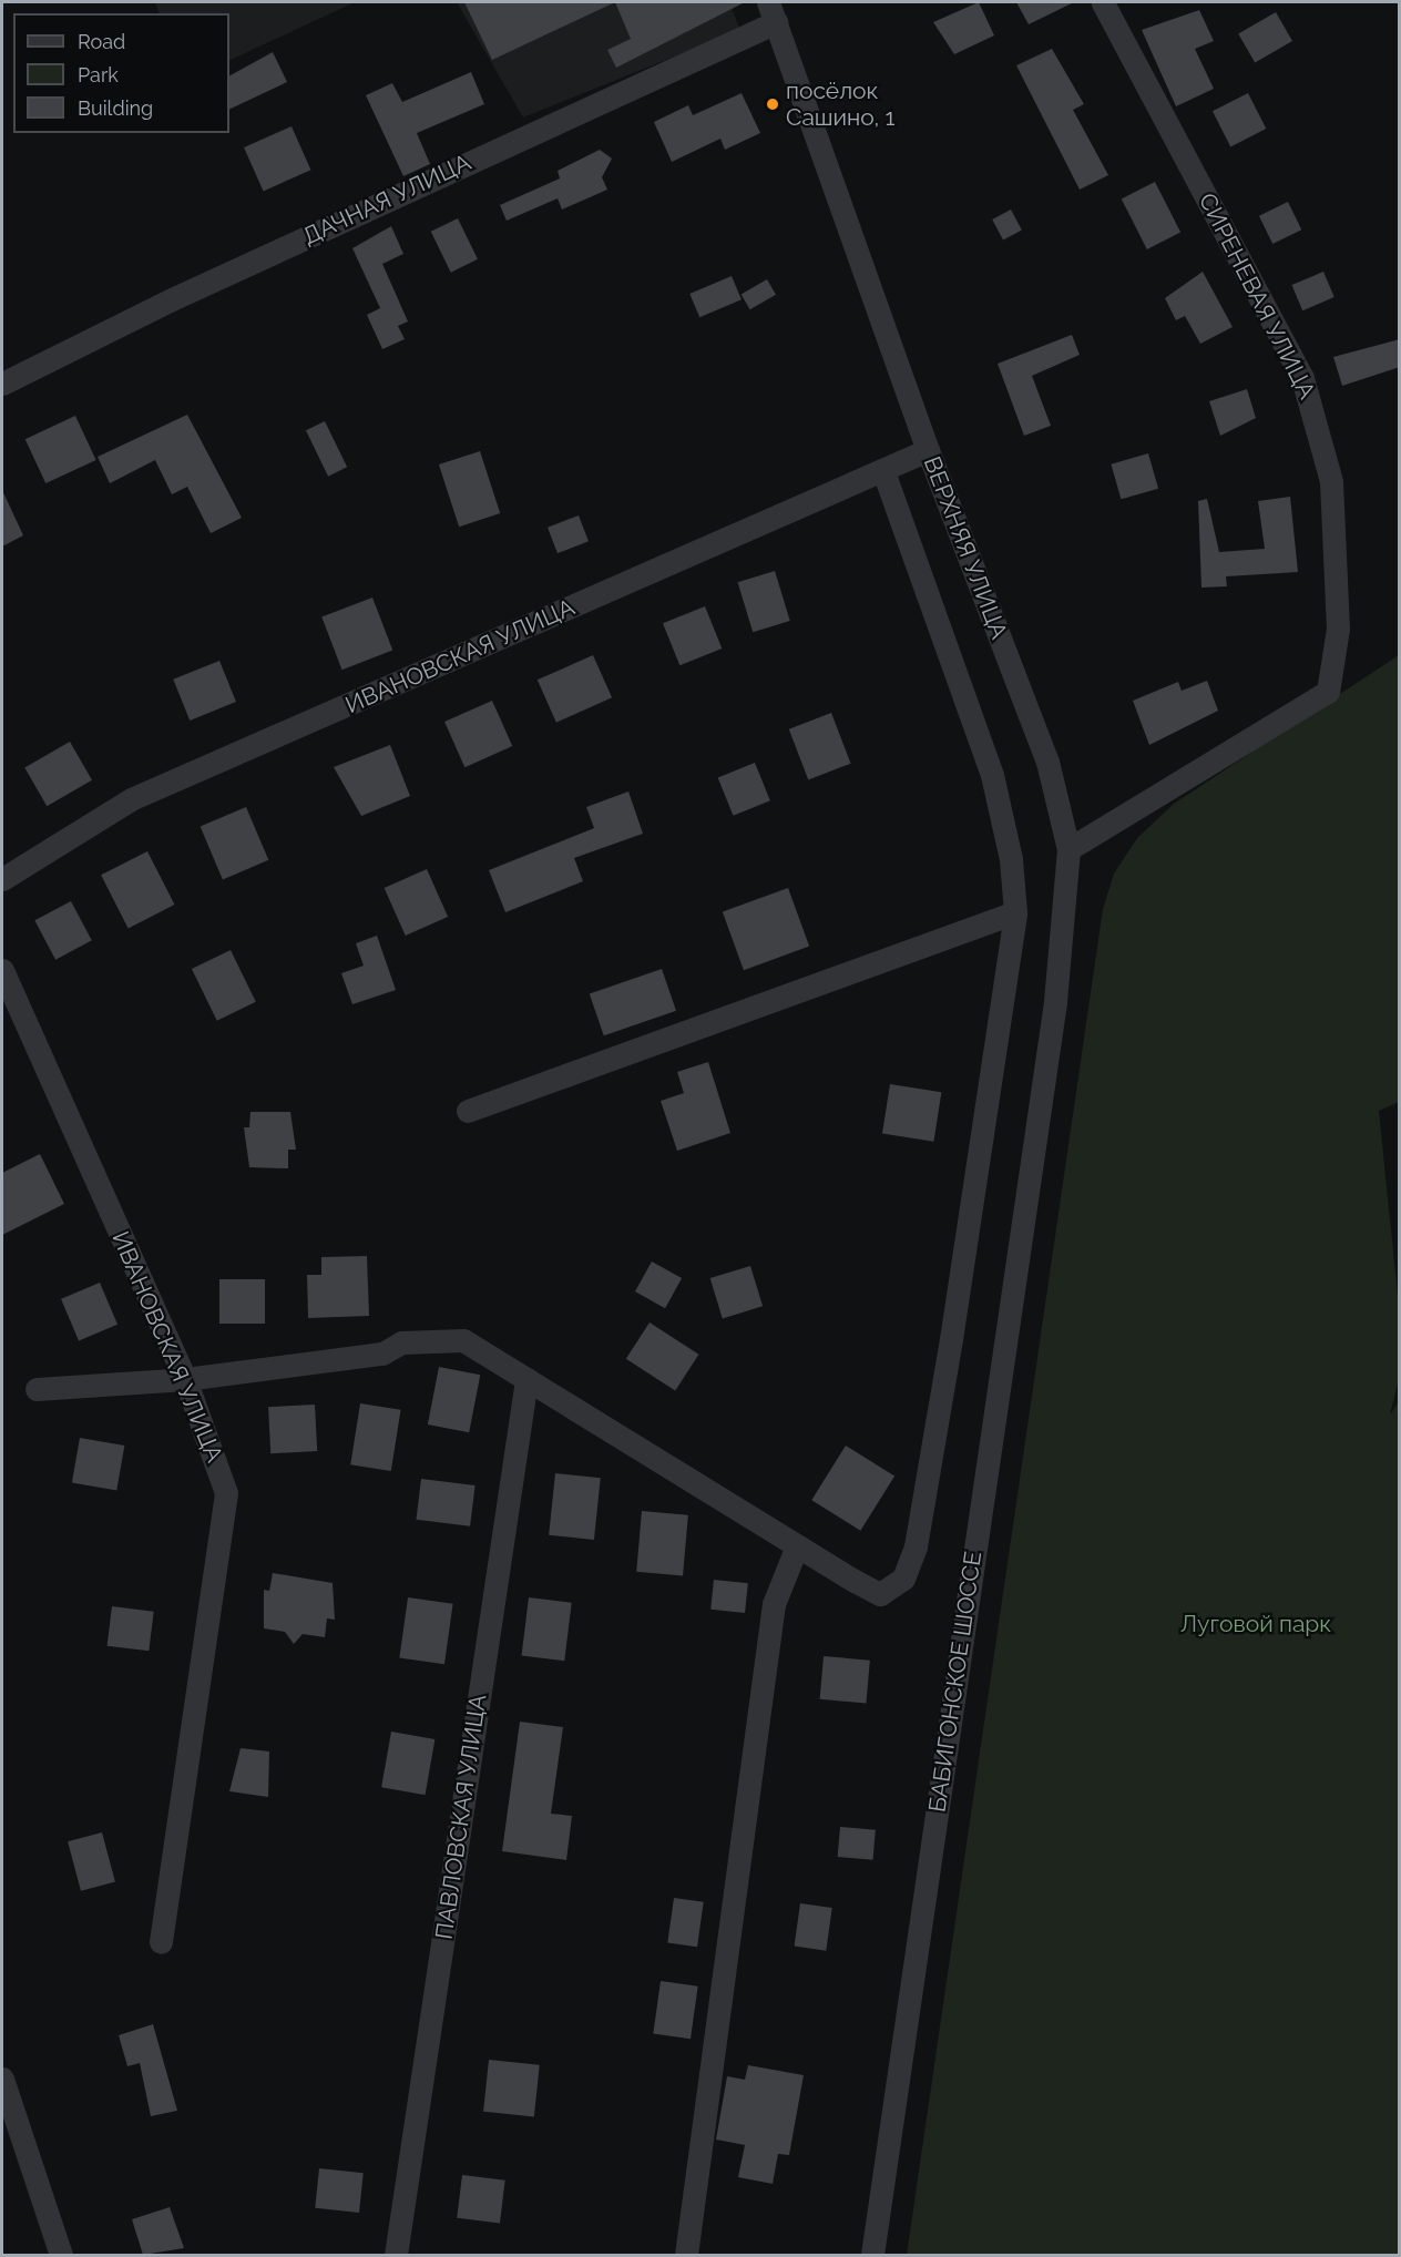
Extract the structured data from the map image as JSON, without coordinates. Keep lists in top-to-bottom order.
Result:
{
  "streets": {
    "street": [
      "ДАЧНАЯ УЛИЦА",
      "СИРЕНЕВАЯ УЛИЦА",
      "ВЕРХНЯЯ УЛИЦА",
      "ИВАНОВСКАЯ УЛИЦА",
      "БАБИГОНСКОЕ ШОССЕ",
      "ПАВЛОВСКАЯ УЛИЦА"
    ]
  },
  "crossings": [
    ["ДАЧНАЯ УЛИЦА", "ВЕРХНЯЯ УЛИЦА"],
    ["СИРЕНЕВАЯ УЛИЦА", "ВЕРХНЯЯ УЛИЦА"],
    ["ВЕРХНЯЯ УЛИЦА", "ИВАНОВСКАЯ УЛИЦА"],
    ["ВЕРХНЯЯ УЛИЦА", "БАБИГОНСКОЕ ШОССЕ"]
  ],
  "parks": ["Луговой парк"],
  "places": ["посёлок Сашино, 1"],
  "legend": ["Road", "Park", "Building"]
}
